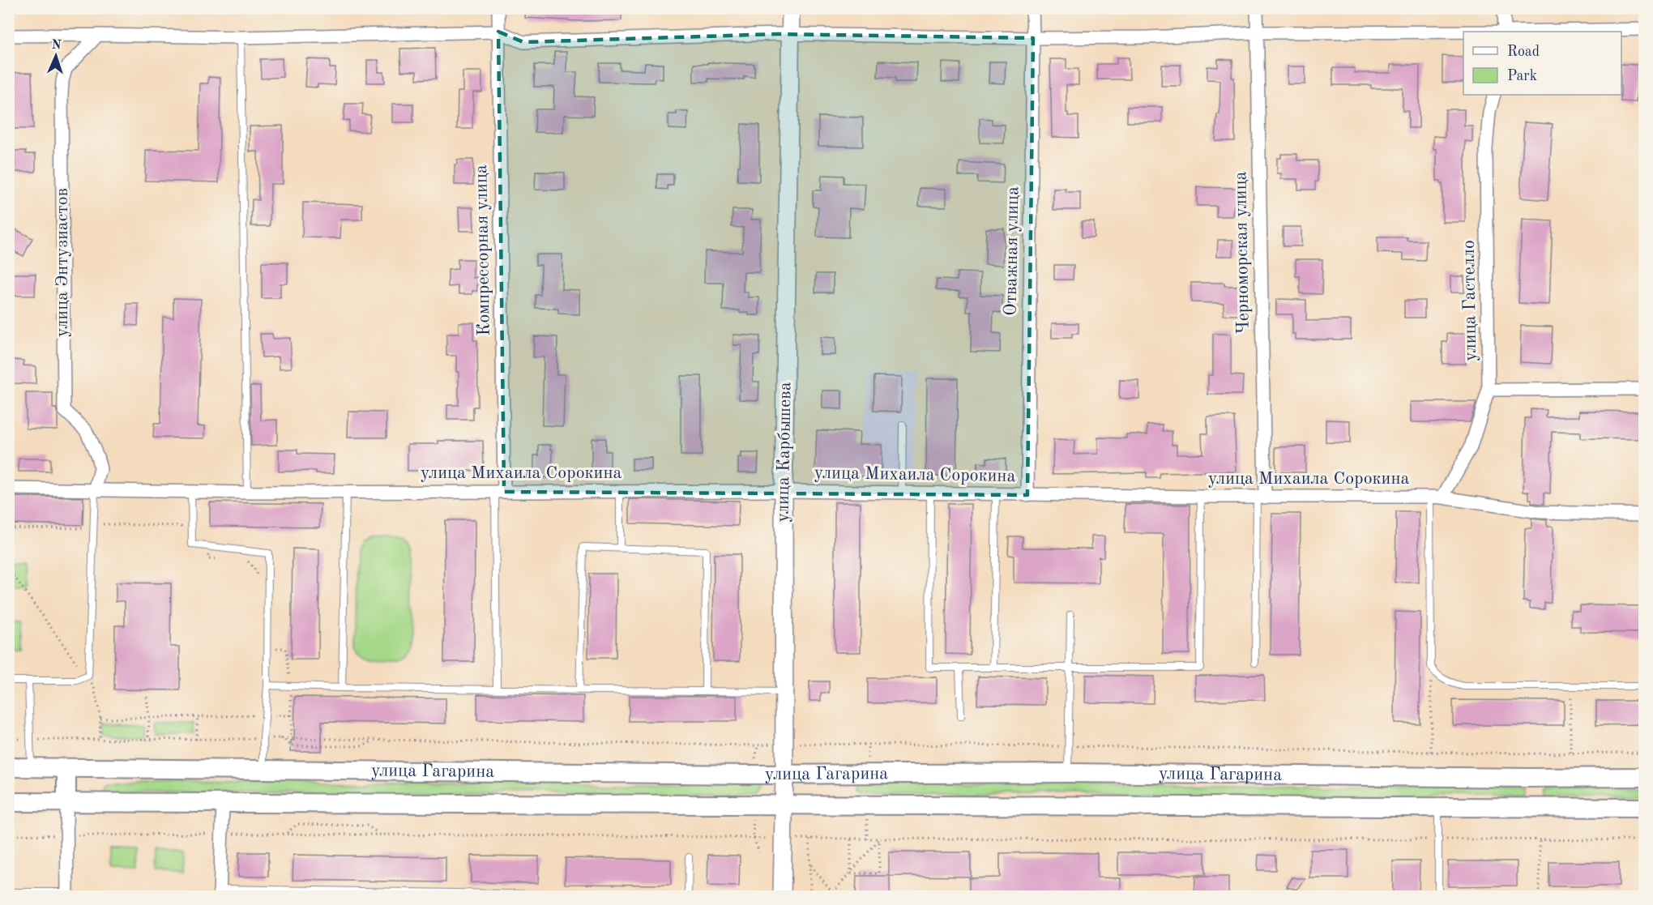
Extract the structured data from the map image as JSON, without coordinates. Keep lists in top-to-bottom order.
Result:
{
  "streets": {
    "main road": ["улица Гагарина"],
    "street": [
      "Компрессорная улица",
      "Отважная улица",
      "Черноморская улица",
      "улица Энтузиастов",
      "улица Гастелло",
      "улица Карбышева",
      "улица Михаила Сорокина"
    ]
  },
  "crossings": [
    ["Компрессорная улица", "улица Михаила Сорокина"],
    ["Отважная улица", "улица Михаила Сорокина"],
    ["Черноморская улица", "улица Михаила Сорокина"],
    ["улица Энтузиастов", "улица Михаила Сорокина"],
    ["улица Гастелло", "улица Михаила Сорокина"],
    ["улица Карбышева", "улица Михаила Сорокина"],
    ["улица Карбышева", "улица Гагарина"]
  ],
  "legend": ["Road", "Park"],
  "north": "top"
}
